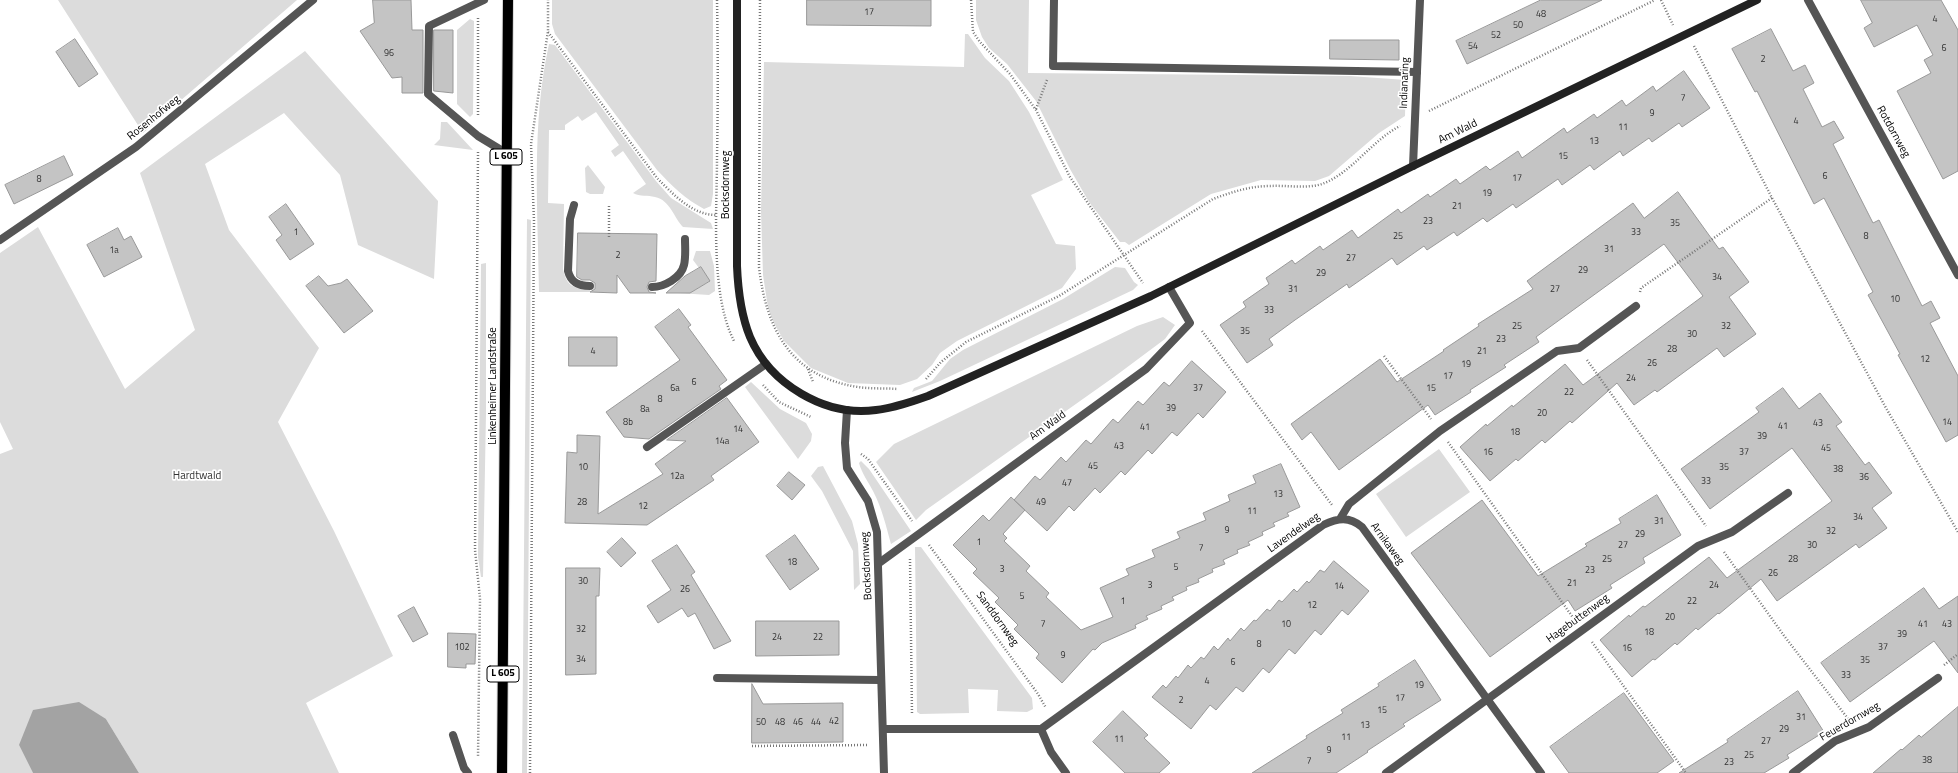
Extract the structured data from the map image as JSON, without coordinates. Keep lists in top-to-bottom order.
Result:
{
  "streets": {
    "main road": [
      "Am Wald",
      "L 605",
      "Bocksdornweg",
      "Linkenheimer Landstraße"
    ],
    "street": [
      "Indianaring",
      "Rosenhofweg",
      "Rotdornweg",
      "Lavendelweg",
      "Arnikaweg",
      "Hagebuttenweg",
      "Feuerdornweg"
    ],
    "path": ["Sanddornweg"]
  },
  "crossings": [
    ["Indianaring", "Am Wald"],
    ["Am Wald", "Bocksdornweg"],
    ["Am Wald", "Sanddornweg"],
    ["Bocksdornweg", "Sanddornweg"],
    ["Lavendelweg", "Arnikaweg"],
    ["Lavendelweg", "Sanddornweg"],
    ["Arnikaweg", "Hagebuttenweg"]
  ],
  "parks": ["Hardtwald"],
  "house_numbers": [
    "17",
    "48",
    "4",
    "50",
    "52",
    "54",
    "6",
    "96",
    "2",
    "7",
    "9",
    "4",
    "11",
    "13",
    "15",
    "6",
    "17",
    "8",
    "19",
    "21",
    "23",
    "35",
    "1",
    "33",
    "25",
    "8",
    "31",
    "1a",
    "2",
    "27",
    "29",
    "29",
    "34",
    "31",
    "27",
    "10",
    "33",
    "25",
    "32",
    "35",
    "30",
    "23",
    "28",
    "4",
    "21",
    "12",
    "26",
    "19",
    "17",
    "24",
    "6",
    "6a",
    "37",
    "15",
    "22",
    "8",
    "39",
    "8a",
    "20",
    "8b",
    "14",
    "43",
    "41",
    "41",
    "14",
    "18",
    "39",
    "14a",
    "43",
    "45",
    "16",
    "37",
    "45",
    "10",
    "35",
    "38",
    "12a",
    "36",
    "33",
    "47",
    "13",
    "28",
    "49",
    "12",
    "11",
    "34",
    "31",
    "9",
    "32",
    "29",
    "1",
    "27",
    "30",
    "7",
    "25",
    "28",
    "18",
    "5",
    "3",
    "23",
    "26",
    "30",
    "21",
    "3",
    "24",
    "14",
    "26",
    "5",
    "1",
    "22",
    "12",
    "20",
    "7",
    "10",
    "41",
    "43",
    "32",
    "18",
    "39",
    "24",
    "22",
    "8",
    "102",
    "37",
    "16",
    "9",
    "34",
    "35",
    "6",
    "33",
    "4",
    "19",
    "17",
    "2",
    "15",
    "31",
    "42",
    "50",
    "48",
    "46",
    "44",
    "13",
    "29",
    "11",
    "11",
    "27",
    "9",
    "25",
    "38",
    "7",
    "23"
  ]
}
